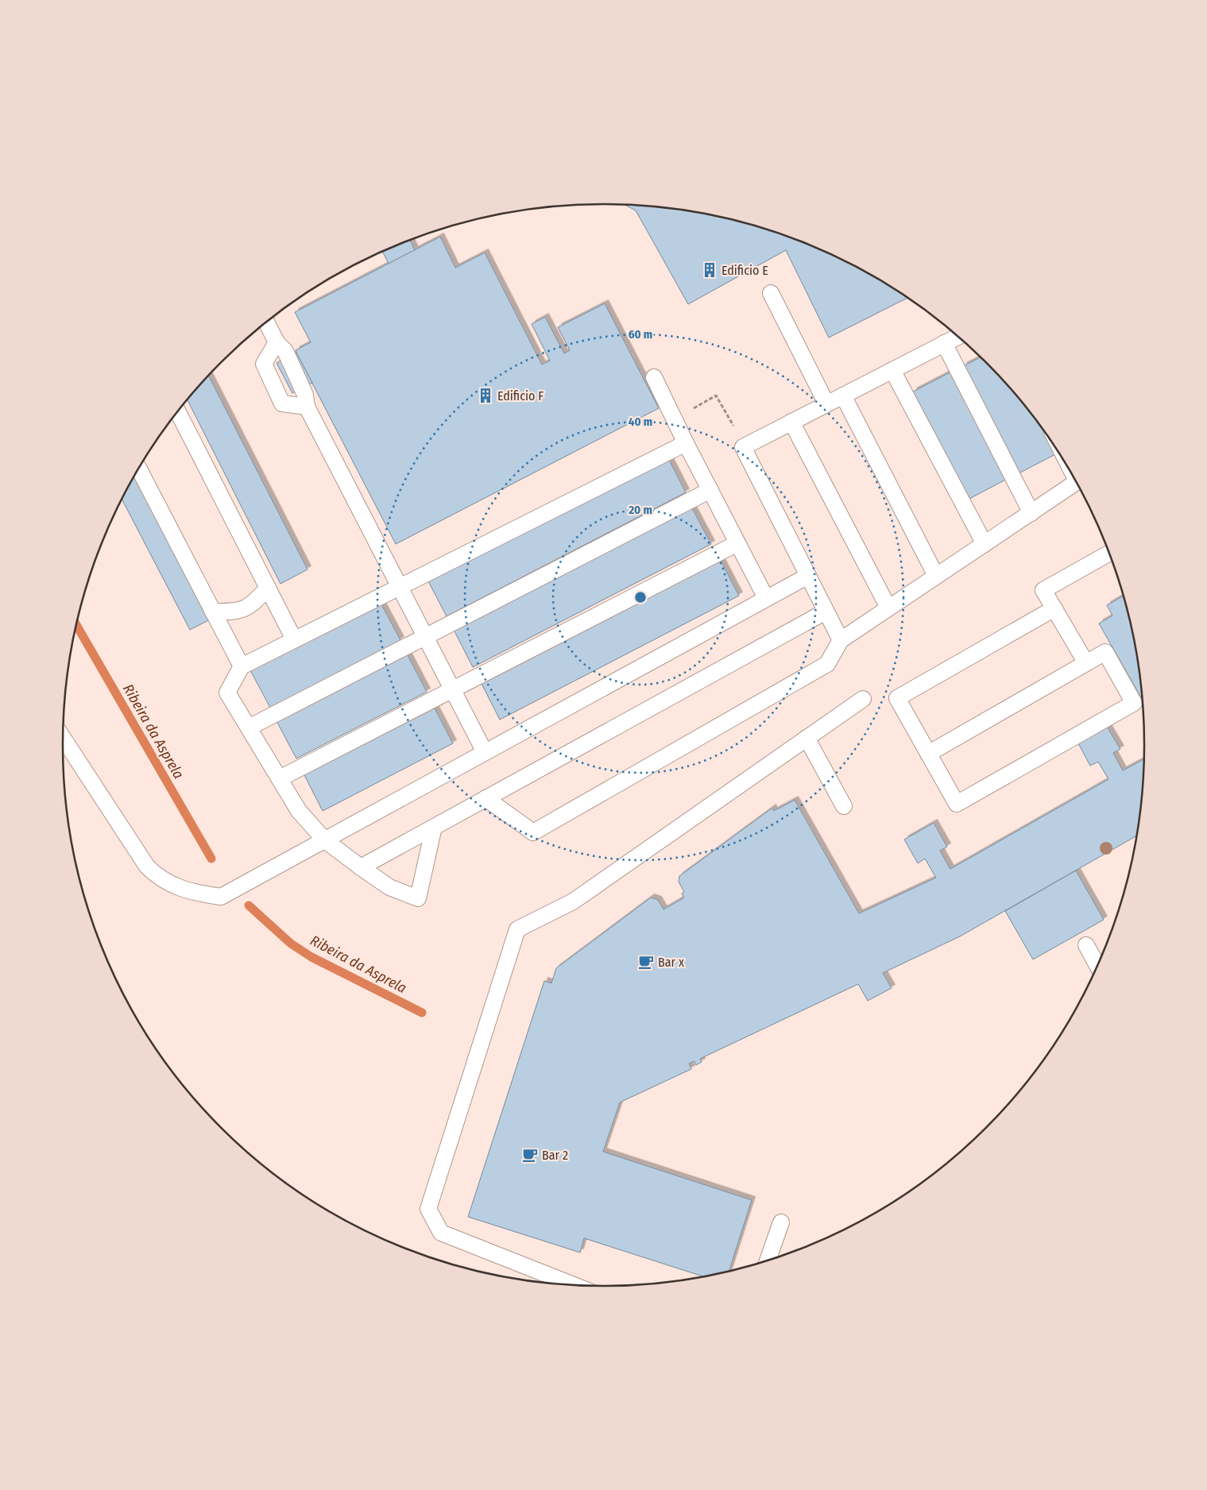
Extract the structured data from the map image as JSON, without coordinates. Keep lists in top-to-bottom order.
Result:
{
  "water": ["Ribeira da Asprela"],
  "places": {
    "building": ["Edificio E", "Edificio F"],
    "cafe": ["Bar x", "Bar 2"]
  },
  "rings": ["60 m", "40 m", "20 m"]
}
